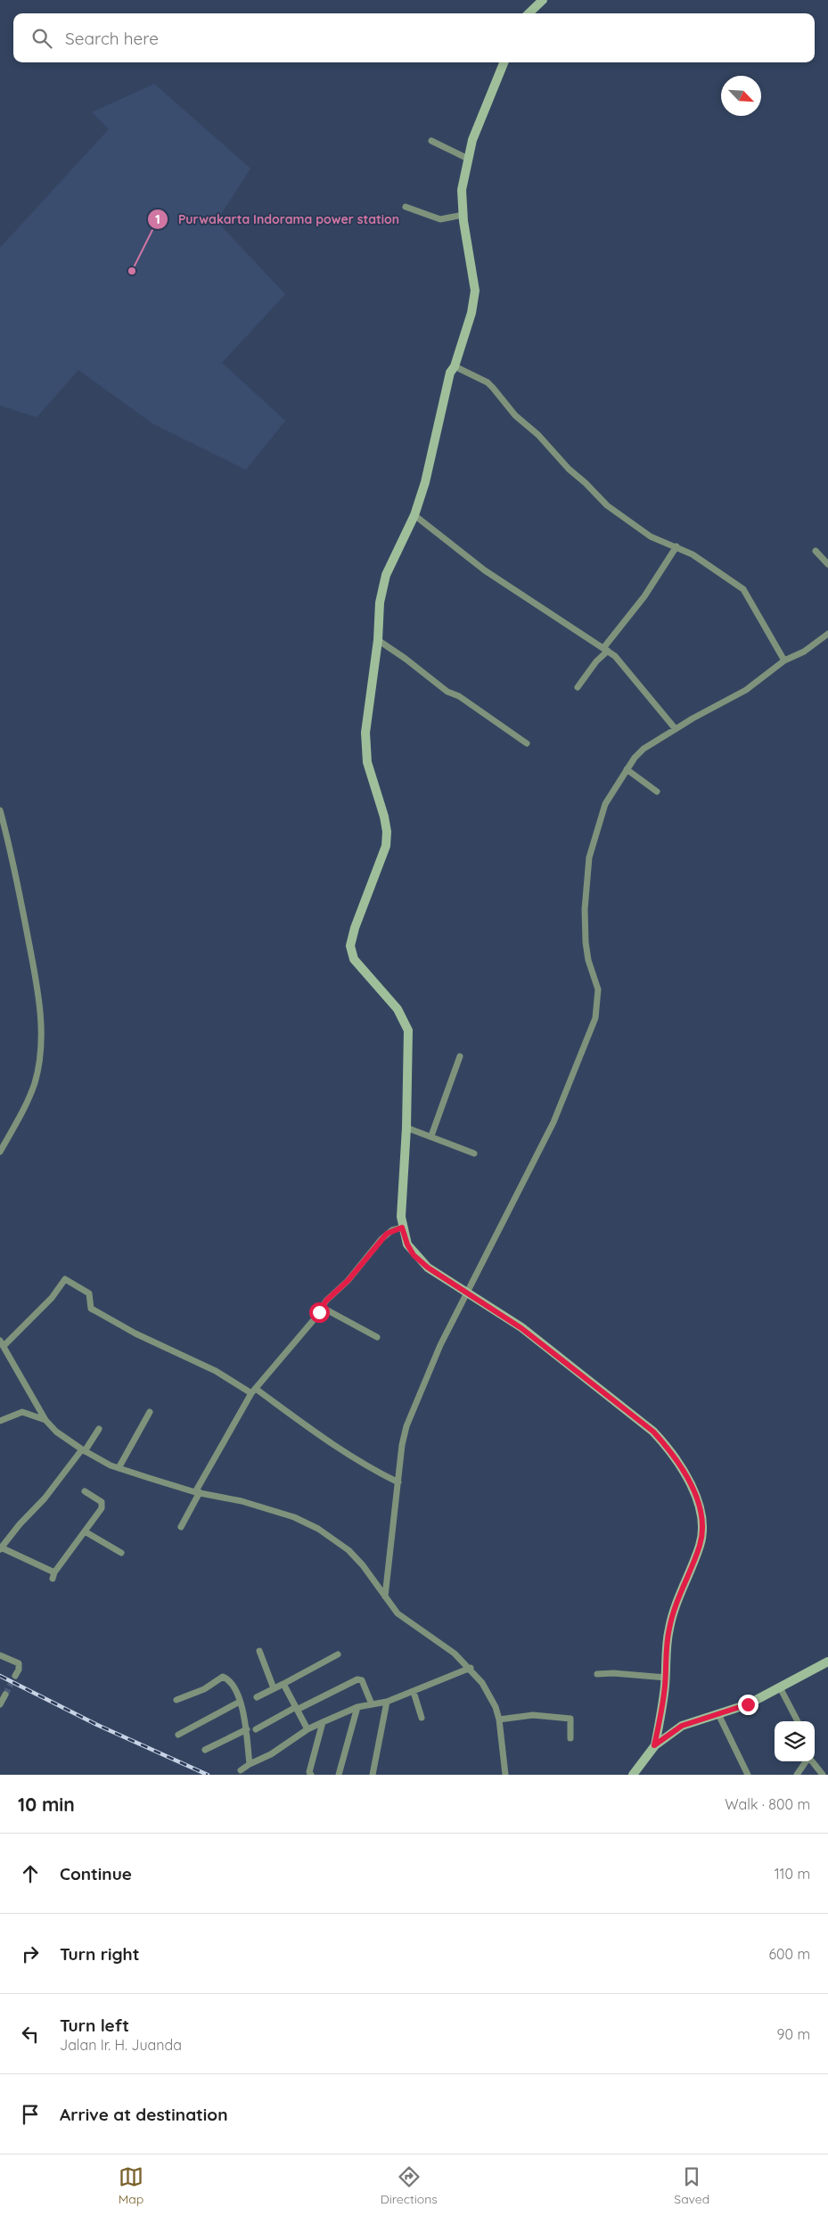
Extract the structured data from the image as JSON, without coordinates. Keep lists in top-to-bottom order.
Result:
{
  "places": ["Purwakarta Indorama power station"],
  "north": "bottom right",
  "page": {
    "search": "Search here",
    "heading": ["10 min", "Walk · 800 m"],
    "list": [
      ["Continue", "110 m"],
      ["Turn right", "600 m"],
      ["Turn left", "Jalan Ir. H. Juanda", "90 m"],
      "Arrive at destination"
    ],
    "nav": ["Map", "Directions", "Saved"]
  }
}
